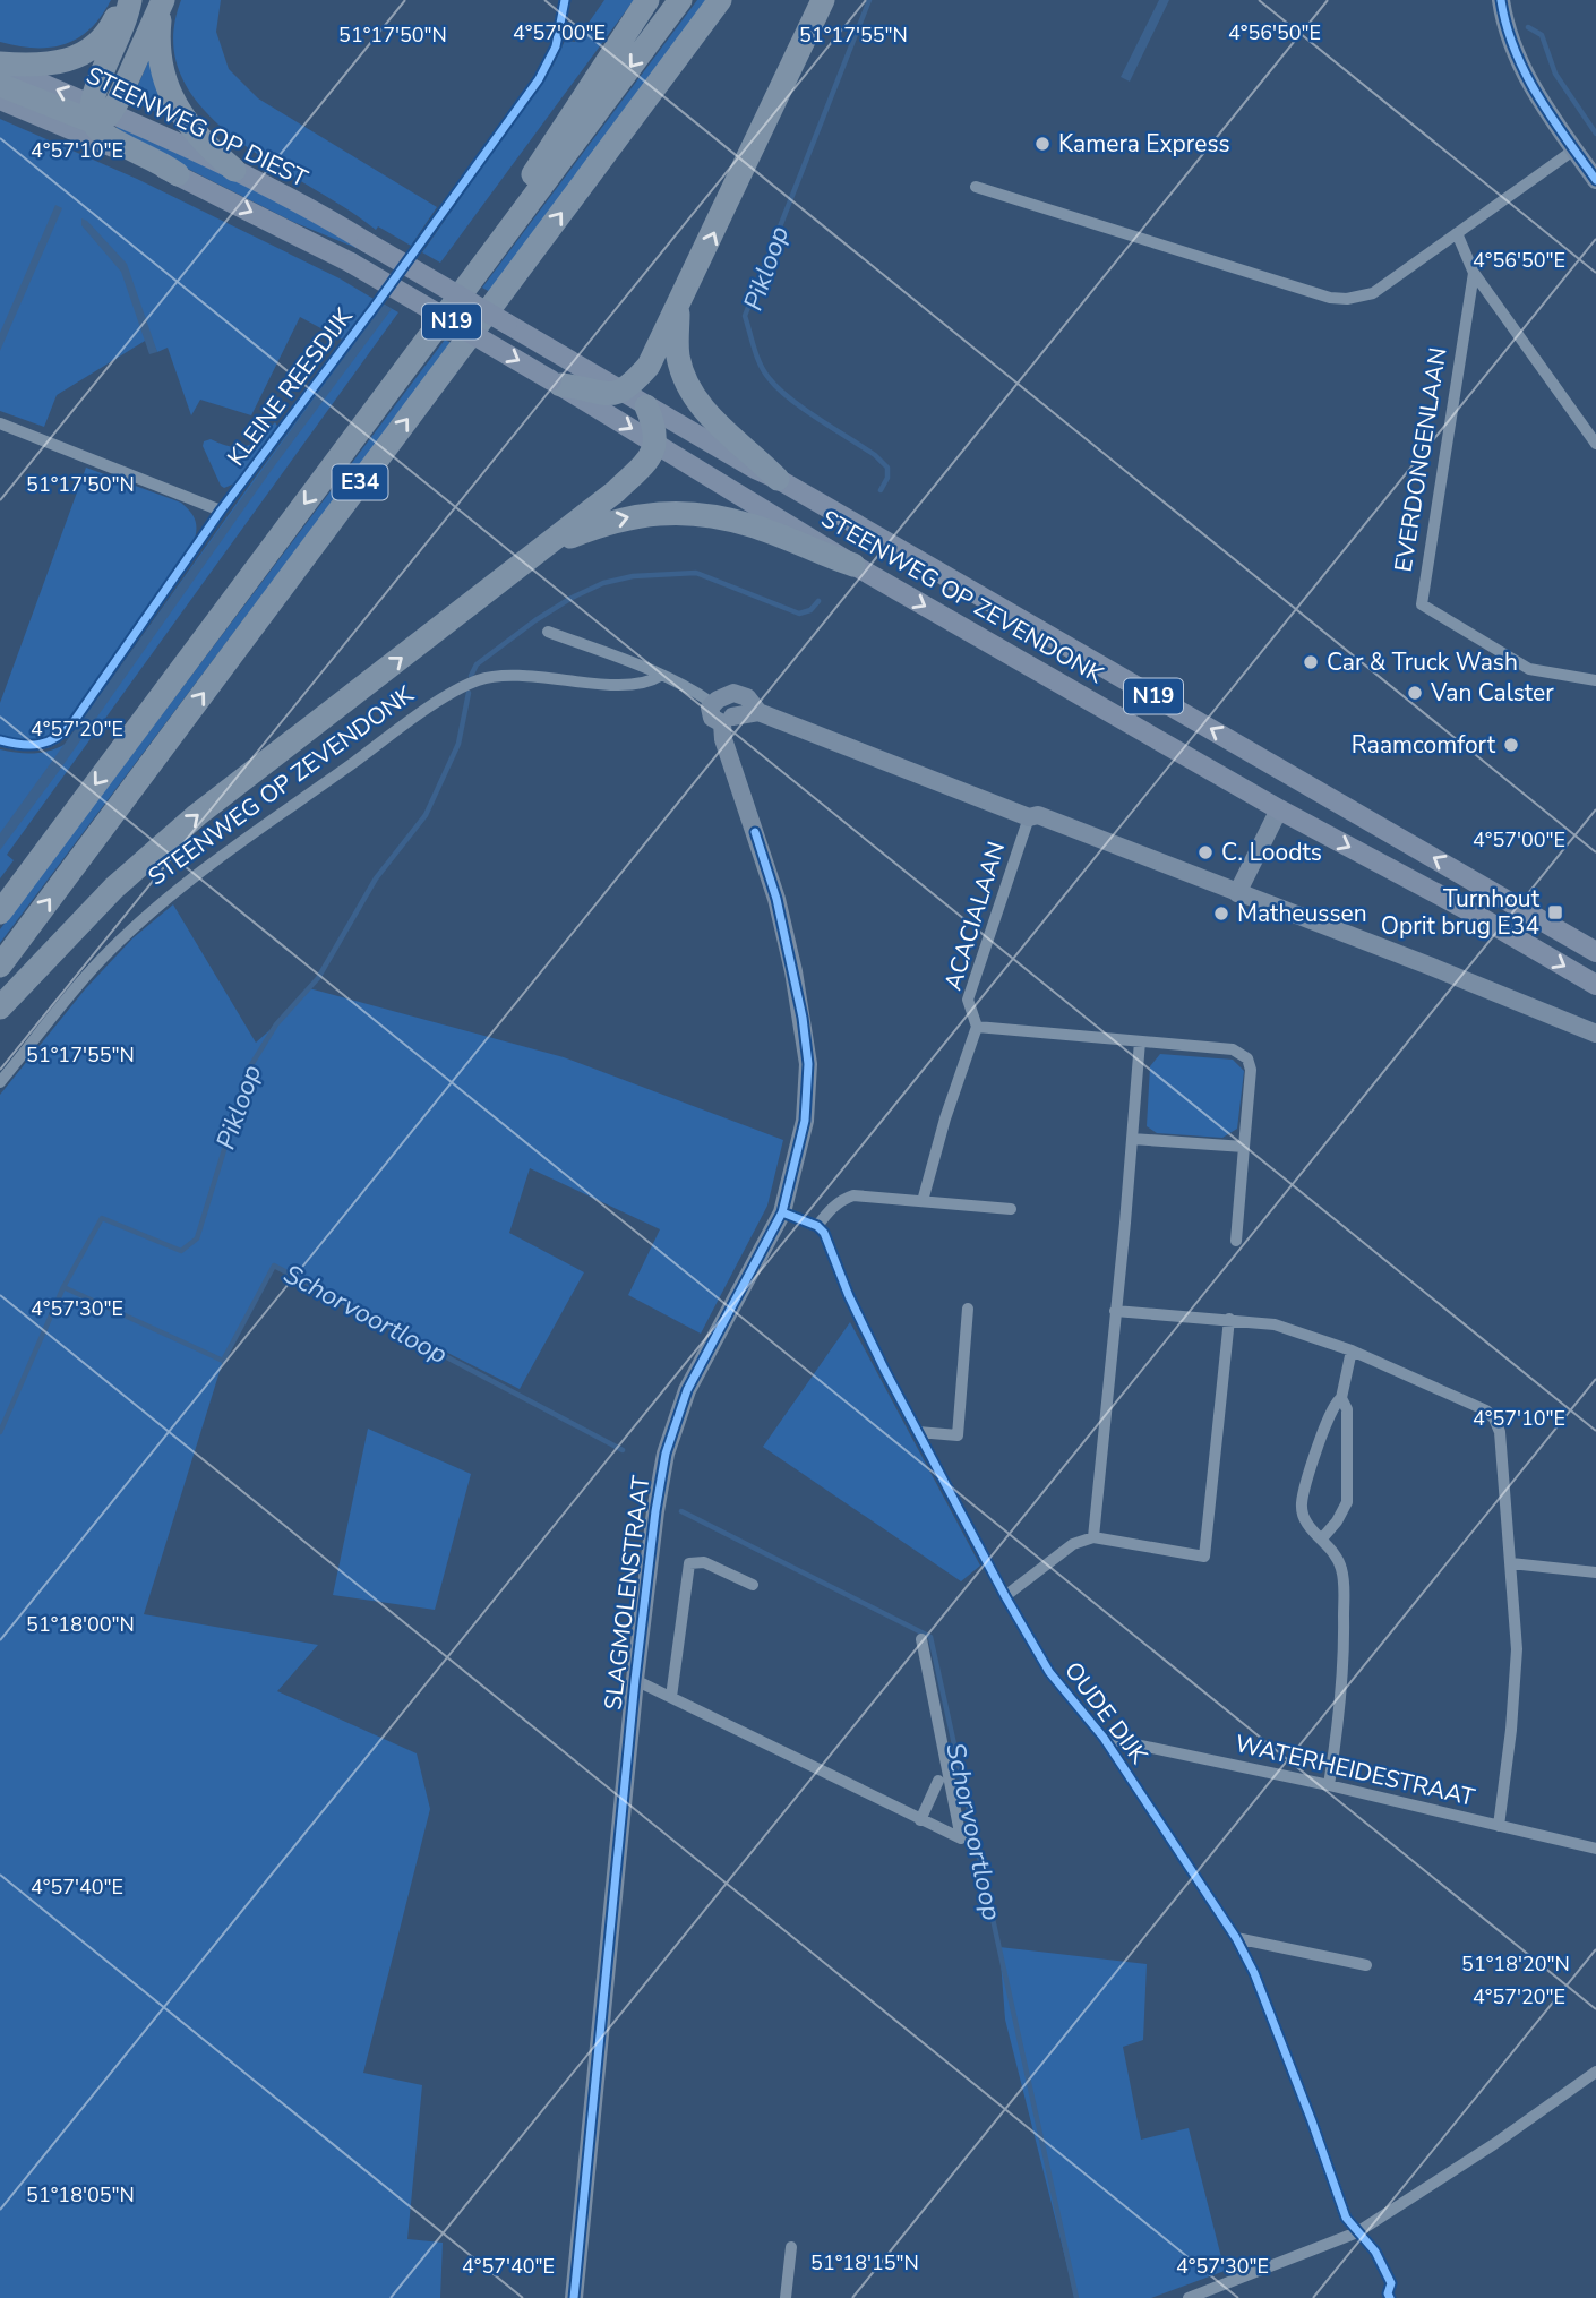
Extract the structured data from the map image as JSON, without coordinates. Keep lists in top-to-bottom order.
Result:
{
  "streets": {
    "highway": ["E34"],
    "main road": ["STEENWEG OP DIEST", "N19", "STEENWEG OP ZEVENDONK"],
    "street": [
      "KLEINE REESDIJK",
      "EVERDONGENLAAN",
      "ACACIALAAN",
      "SLAGMOLENSTRAAT",
      "OUDE DIJK",
      "WATERHEIDESTRAAT"
    ]
  },
  "crossings": [
    ["STEENWEG OP DIEST", "STEENWEG OP ZEVENDONK"],
    ["N19", "STEENWEG OP ZEVENDONK"],
    ["OUDE DIJK", "WATERHEIDESTRAAT"]
  ],
  "water": ["Pikloop", "Schorvoortloop"],
  "places": {
    "other": [
      "Kamera Express",
      "Car & Truck Wash",
      "Van Calster",
      "Raamcomfort",
      "C. Loodts",
      "Matheussen"
    ],
    "transit": ["Turnhout Oprit brug E34"]
  },
  "coordinates": [
    "4°57'00\"E",
    "4°56'50\"E",
    "51°17'50\"N",
    "51°17'55\"N",
    "4°57'10\"E",
    "4°57'20\"E",
    "4°57'30\"E",
    "51°18'00\"N",
    "4°57'40\"E",
    "51°18'20\"N",
    "51°18'05\"N",
    "51°18'15\"N"
  ]
}
